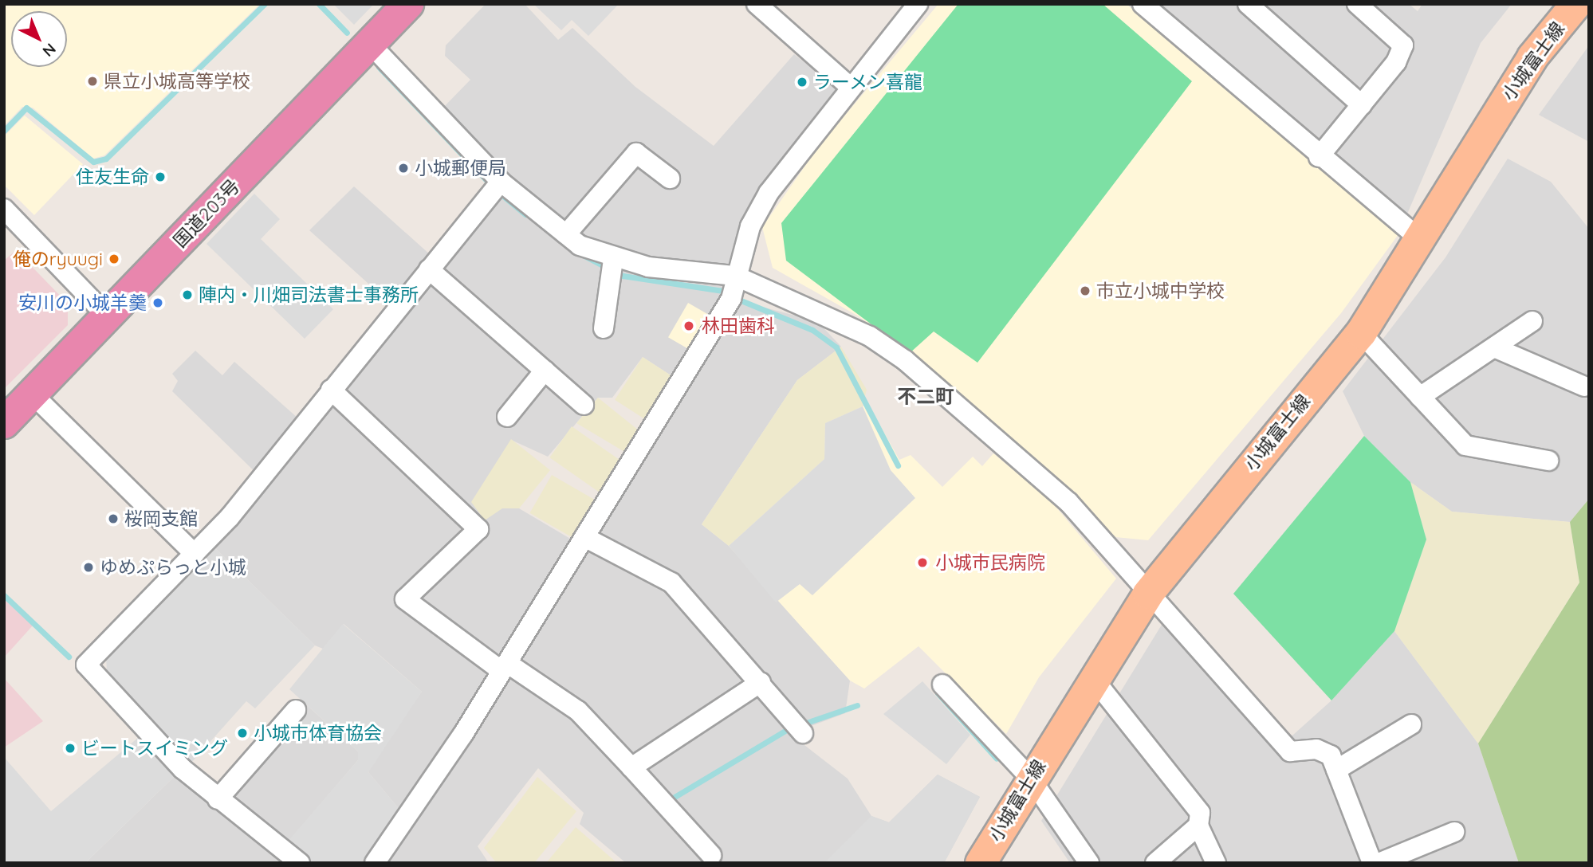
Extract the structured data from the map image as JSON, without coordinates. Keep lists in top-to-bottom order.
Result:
{
  "streets": {
    "highway": ["国道203号"],
    "main road": ["小城富士線"]
  },
  "districts": ["不二町"],
  "places": [
    "県立小城高等学校",
    "ラーメン喜龍",
    "小城郵便局",
    "住友生命",
    "俺のryuugi",
    "市立小城中学校",
    "陣内・川畑司法書士事務所",
    "安川の小城羊羹",
    "林田歯科",
    "桜岡支館",
    "小城市民病院",
    "ゆめぷらっと小城",
    "小城市体育協会",
    "ビートスイミング"
  ],
  "north": "bottom right"
}
